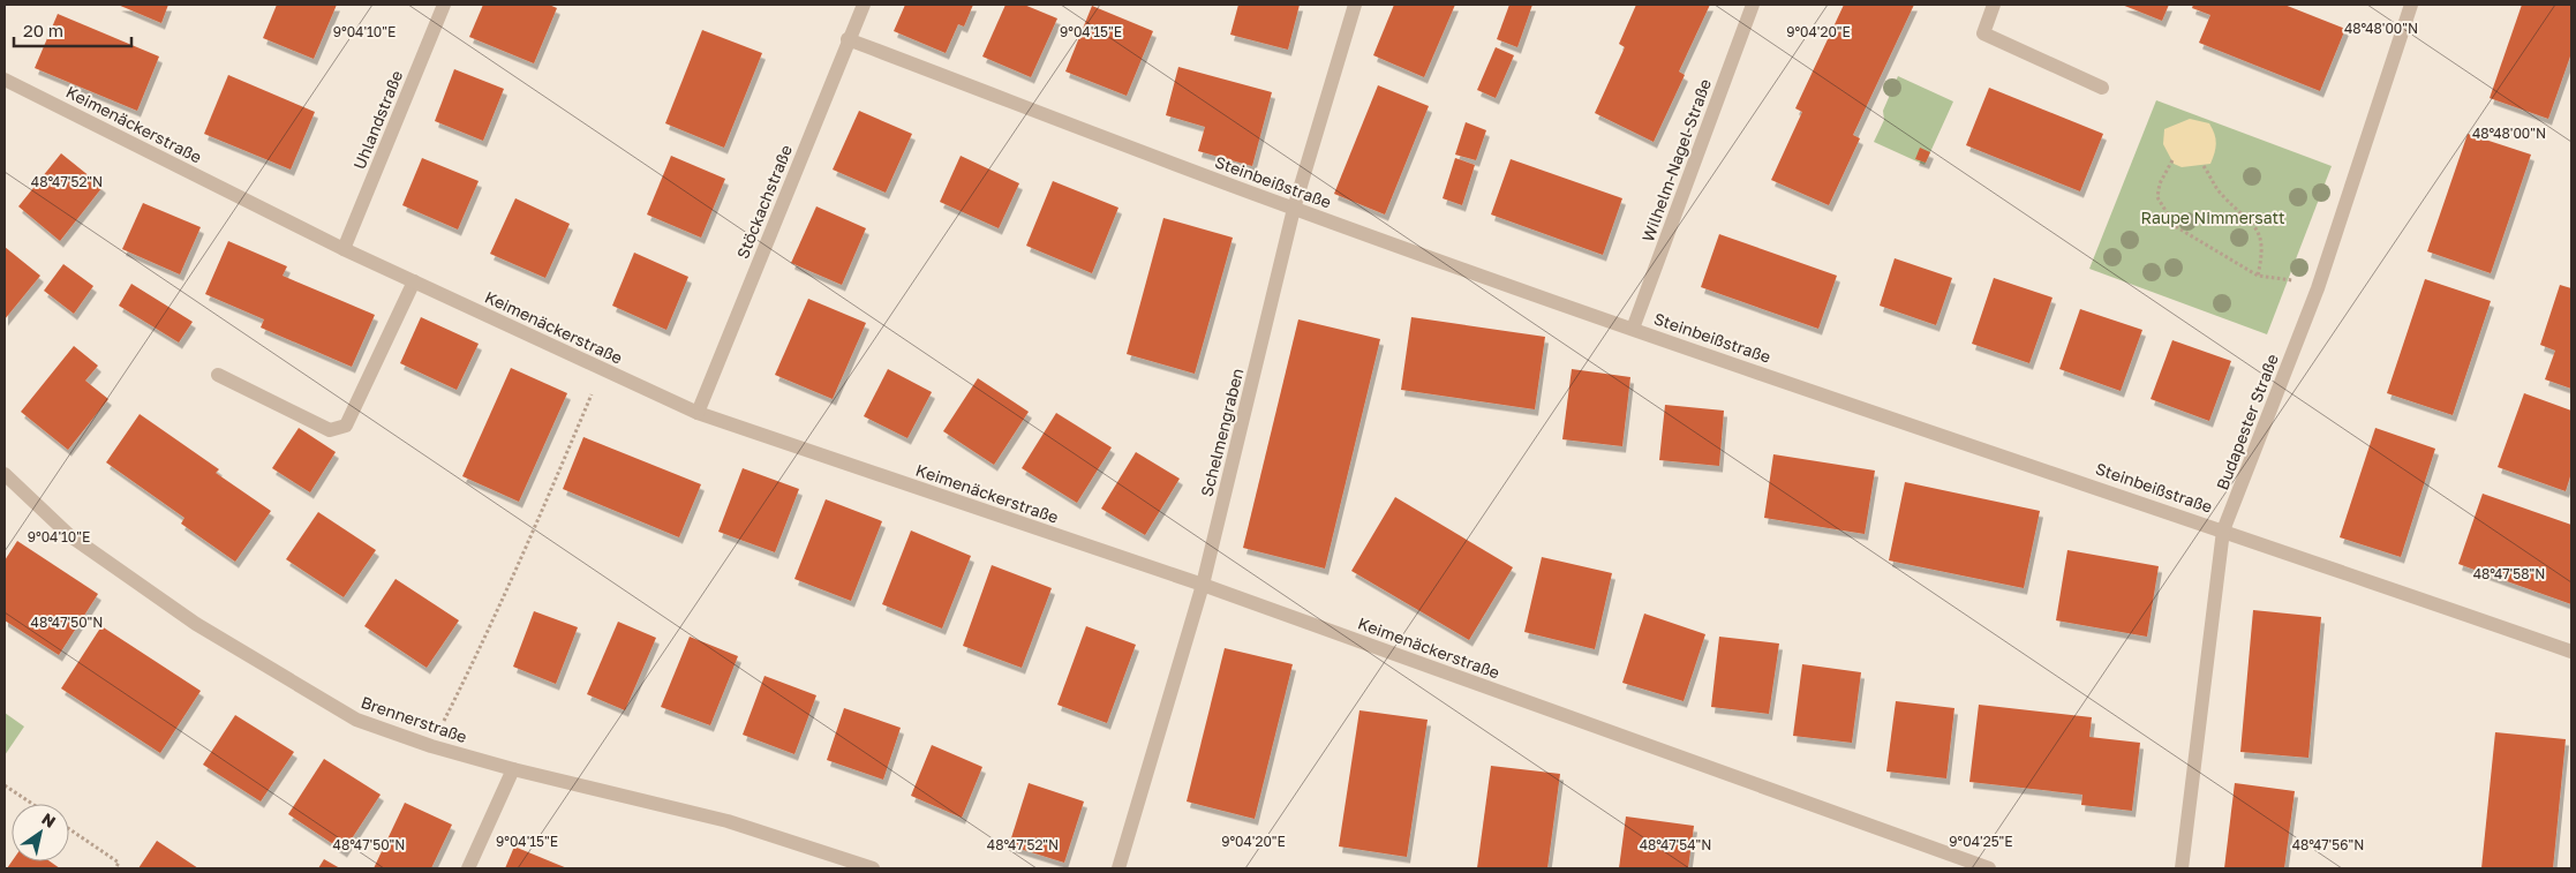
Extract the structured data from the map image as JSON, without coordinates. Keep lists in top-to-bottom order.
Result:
{
  "streets": {
    "street": [
      "Uhlandstraße",
      "Keimenäckerstraße",
      "Wilhelm-Nagel-Straße",
      "Steinbeißstraße",
      "Stöckachstraße",
      "Budapester Straße",
      "Schelmengraben",
      "Brennerstraße"
    ]
  },
  "crossings": [
    ["Uhlandstraße", "Keimenäckerstraße"],
    ["Keimenäckerstraße", "Stöckachstraße"],
    ["Keimenäckerstraße", "Schelmengraben"],
    ["Wilhelm-Nagel-Straße", "Steinbeißstraße"],
    ["Steinbeißstraße", "Stöckachstraße"],
    ["Steinbeißstraße", "Budapester Straße"],
    ["Steinbeißstraße", "Schelmengraben"]
  ],
  "parks": ["Raupe Nimmersatt"],
  "scale_bar": "20 m",
  "north": "top right",
  "coordinates": [
    "48°48'00\"N",
    "9°04'10\"E",
    "9°04'15\"E",
    "9°04'20\"E",
    "48°47'52\"N",
    "48°47'58\"N",
    "48°47'50\"N",
    "9°04'25\"E",
    "48°47'54\"N",
    "48°47'56\"N"
  ]
}
